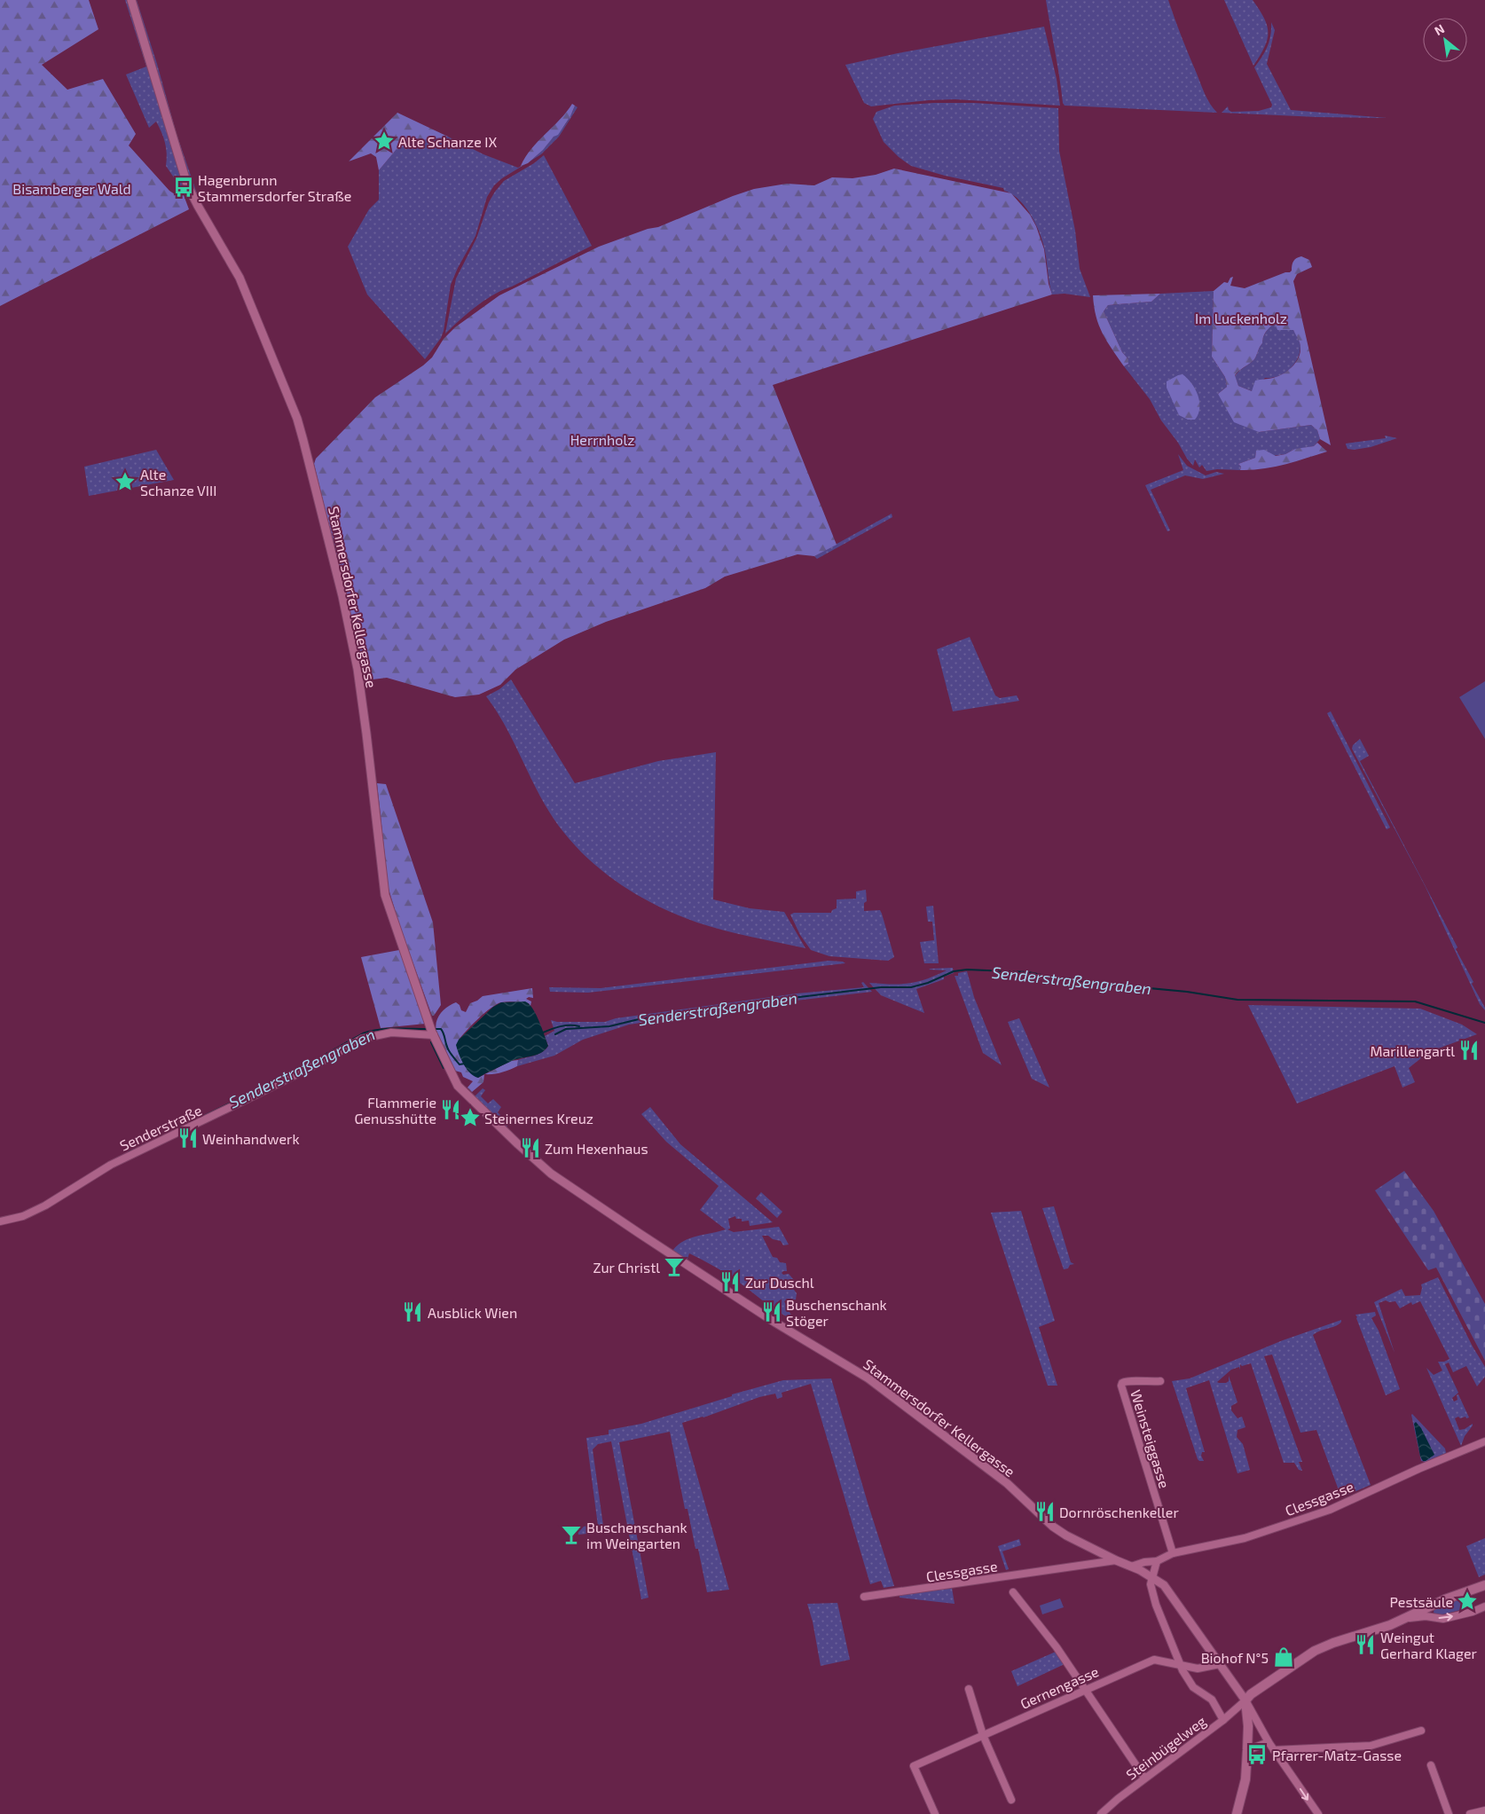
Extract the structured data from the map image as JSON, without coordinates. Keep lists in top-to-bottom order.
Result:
{
  "streets": {
    "street": [
      "Stammersdorfer Kellergasse",
      "Senderstraße",
      "Weinsteiggasse",
      "Clessgasse",
      "Gernengasse",
      "Steinbügelweg"
    ]
  },
  "crossings": [
    ["Stammersdorfer Kellergasse", "Senderstraße"],
    ["Stammersdorfer Kellergasse", "Clessgasse"],
    ["Stammersdorfer Kellergasse", "Gernengasse"],
    ["Stammersdorfer Kellergasse", "Steinbügelweg"],
    ["Weinsteiggasse", "Clessgasse"]
  ],
  "water": ["Senderstraßengraben"],
  "parks": ["Bisamberger Wald", "Im Luckenholz", "Herrnholz"],
  "places": {
    "place": [
      "Alte Schanze IX",
      "Alte Schanze VIII",
      "Steinernes Kreuz",
      "Pestsäule"
    ],
    "bus stop": ["Hagenbrunn Stammersdorfer Straße", "Pfarrer-Matz-Gasse"],
    "restaurant": [
      "Marillengartl",
      "Flammerie Genusshütte",
      "Weinhandwerk",
      "Zum Hexenhaus",
      "Zur Duschl",
      "Ausblick Wien",
      "Buschenschank Stöger",
      "Dornröschenkeller",
      "Weingut Gerhard Klager"
    ],
    "bar": ["Zur Christl", "Buschenschank im Weingarten"],
    "shop": ["Biohof N°5"]
  },
  "north": "top left"
}
